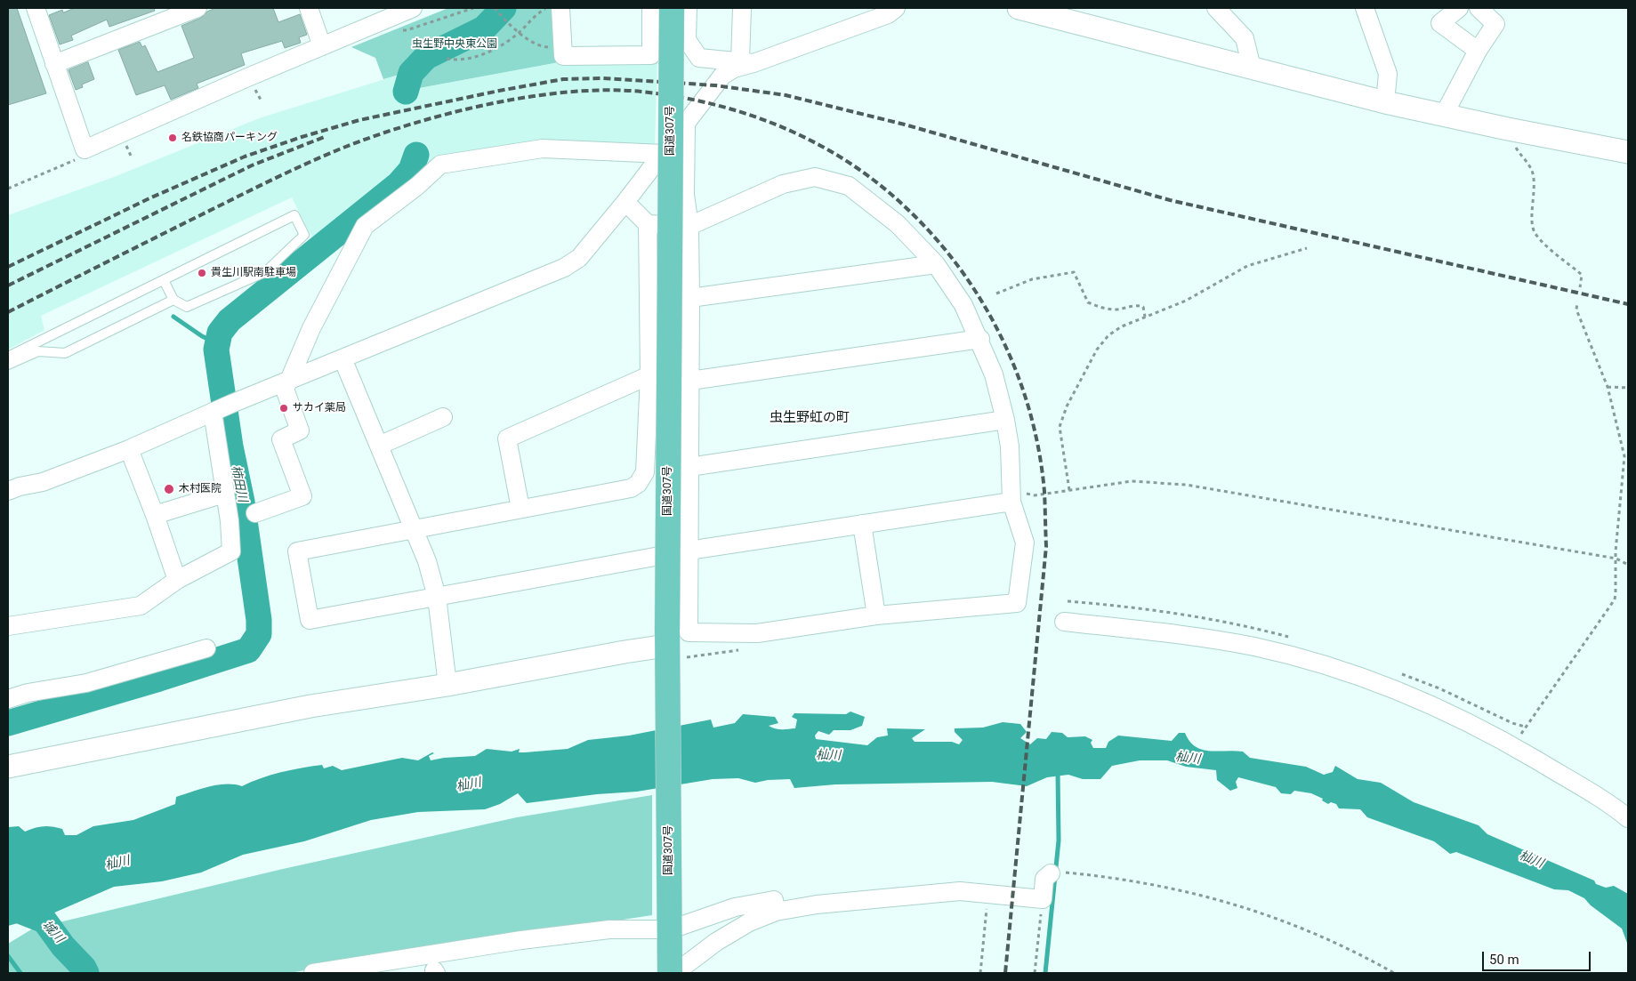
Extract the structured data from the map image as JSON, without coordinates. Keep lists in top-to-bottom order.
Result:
{
  "streets": {
    "highway": ["国道307号"]
  },
  "districts": ["虫生野虹の町"],
  "water": ["柿田川", "杣川", "城川"],
  "parks": ["虫生野中央東公園"],
  "places": [
    "名鉄協商パーキング",
    "貴生川駅南駐車場",
    "サカイ薬局",
    "木村医院"
  ],
  "scale_bar": "50 m"
}
